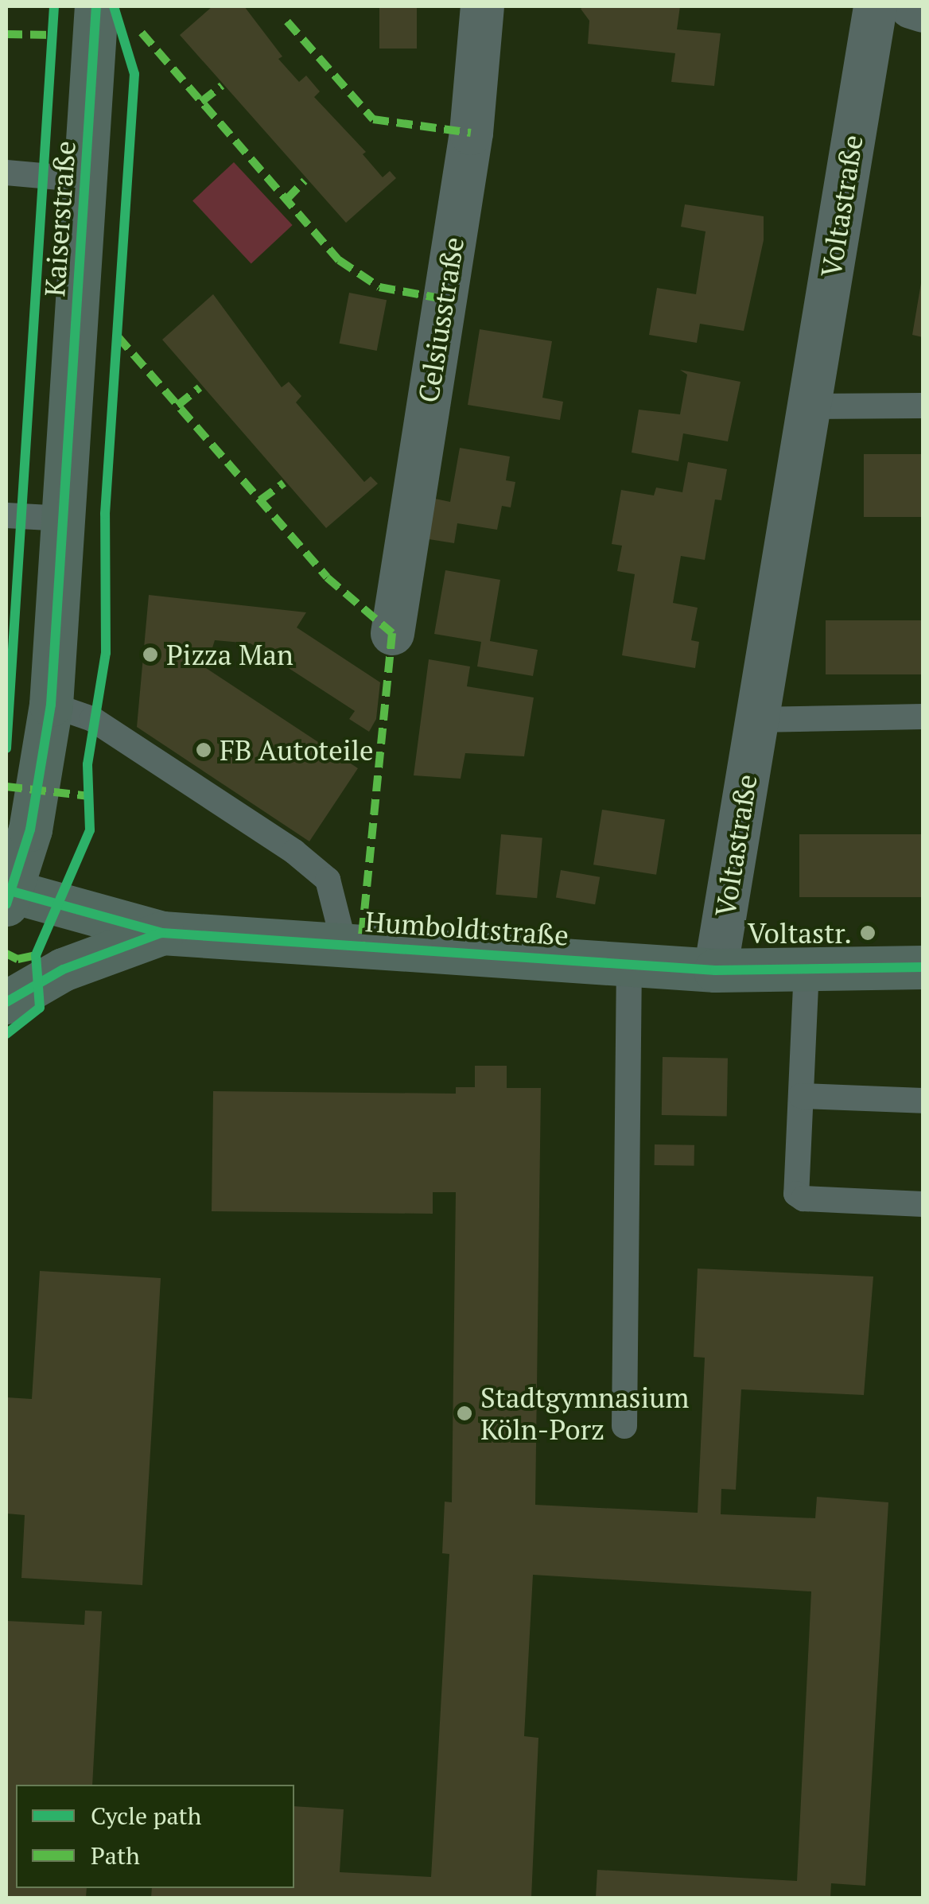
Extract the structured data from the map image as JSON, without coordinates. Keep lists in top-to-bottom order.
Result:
{
  "streets": {
    "street": [
      "Voltastraße",
      "Kaiserstraße",
      "Celsiusstraße",
      "Humboldtstraße"
    ]
  },
  "crossings": [
    ["Voltastraße", "Humboldtstraße"],
    ["Kaiserstraße", "Humboldtstraße"]
  ],
  "places": [
    "Pizza Man",
    "FB Autoteile",
    "Voltastr.",
    "Stadtgymnasium Köln-Porz"
  ],
  "legend": ["Cycle path", "Path"]
}
